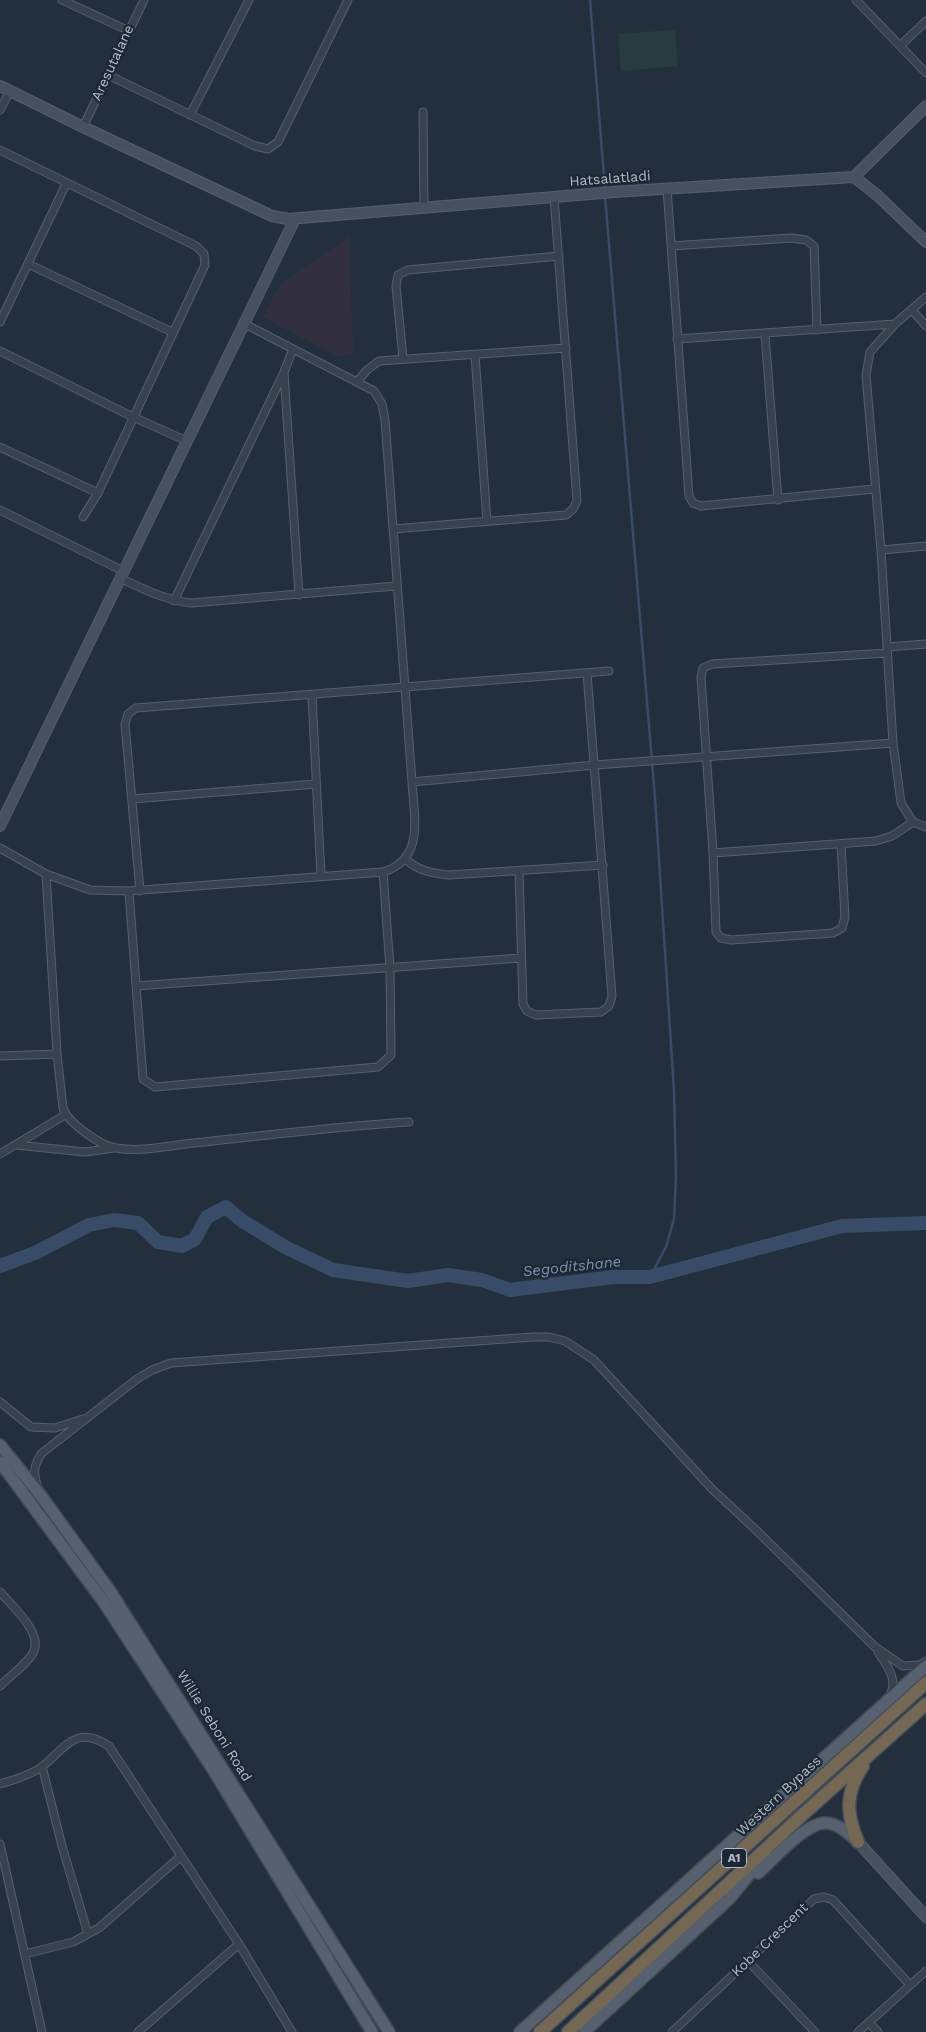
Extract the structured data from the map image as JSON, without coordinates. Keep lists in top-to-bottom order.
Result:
{
  "streets": {
    "highway": ["Western Bypass", "A1"],
    "main road": ["Willie Seboni Road"],
    "street": ["Aresutalane", "Hatsalatladi", "Kobe Crescent"]
  },
  "crossings": [
    ["Aresutalane", "Hatsalatladi"]
  ],
  "water": ["Segoditshane"]
}
